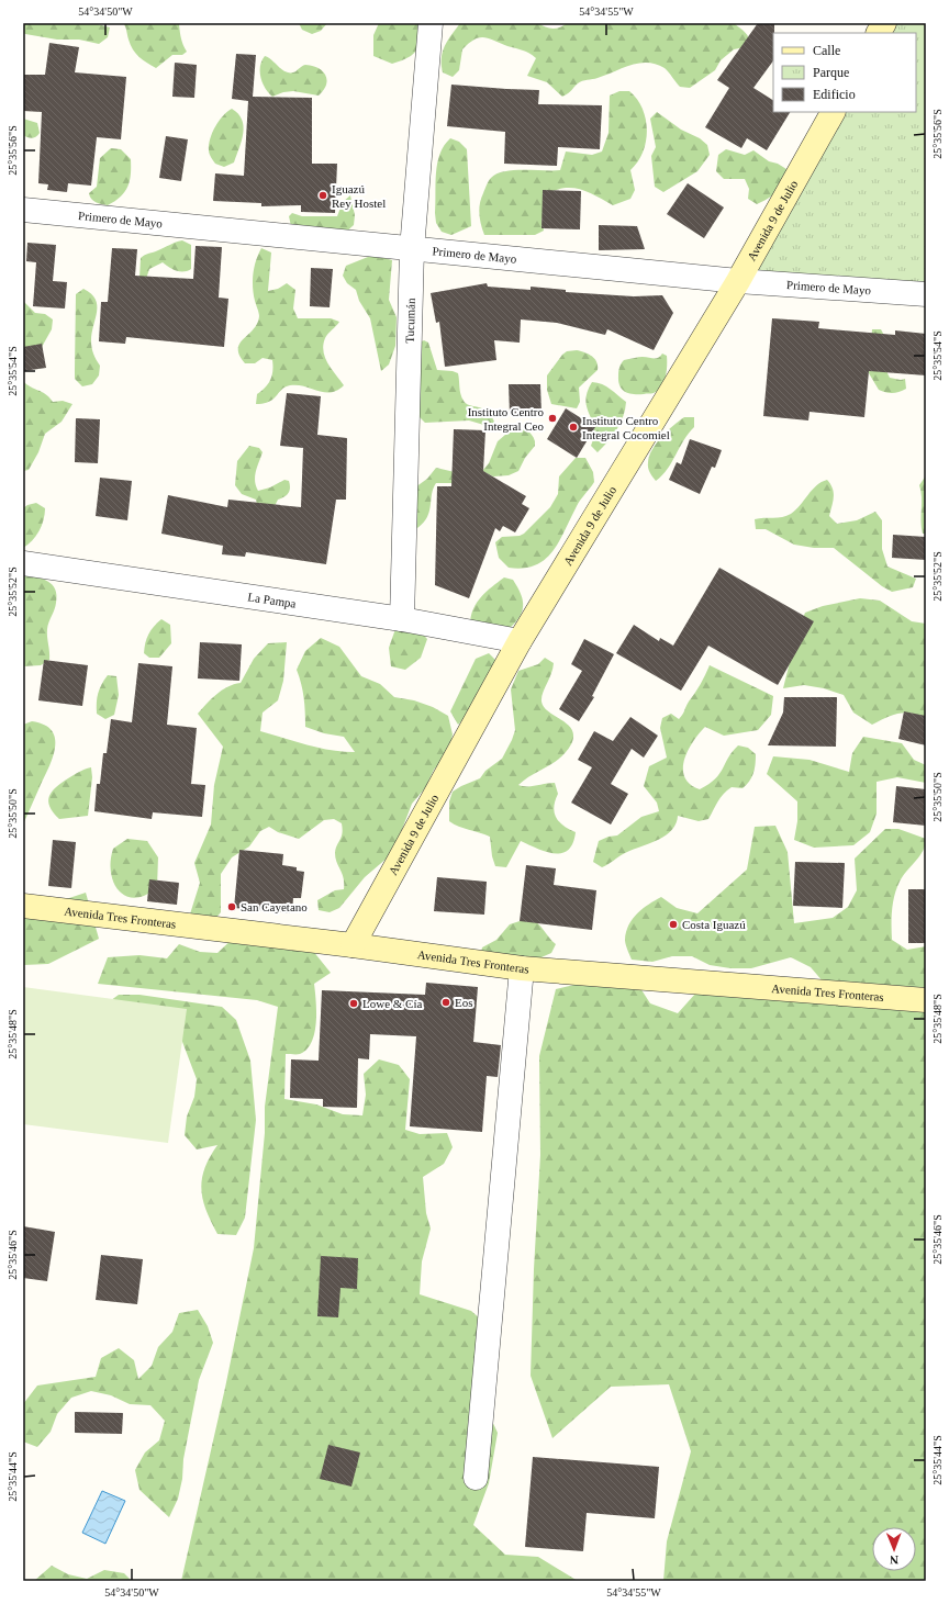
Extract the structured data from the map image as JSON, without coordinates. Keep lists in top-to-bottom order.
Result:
{
  "streets": {
    "main road": ["Avenida 9 de Julio", "Avenida Tres Fronteras"],
    "street": ["Primero de Mayo", "Tucumán", "La Pampa"]
  },
  "crossings": [
    ["Primero de Mayo", "Avenida 9 de Julio"],
    ["Primero de Mayo", "Tucumán"],
    ["Avenida 9 de Julio", "La Pampa"],
    ["Avenida 9 de Julio", "Avenida Tres Fronteras"],
    ["Tucumán", "La Pampa"]
  ],
  "places": [
    "Iguazú Rey Hostel",
    "Instituto Centro Integral Ceo",
    "Instituto Centro Integral Cocomiel",
    "San Cayetano",
    "Costa Iguazú",
    "Eos",
    "Lowe & Cía"
  ],
  "legend": ["Calle", "Parque", "Edificio"],
  "north": "bottom",
  "coordinates": [
    "54°34'50\"W",
    "54°34'55\"W",
    "25°35'56\"S",
    "25°35'54\"S",
    "25°35'52\"S",
    "25°35'50\"S",
    "25°35'48\"S",
    "25°35'46\"S",
    "25°35'44\"S"
  ]
}
